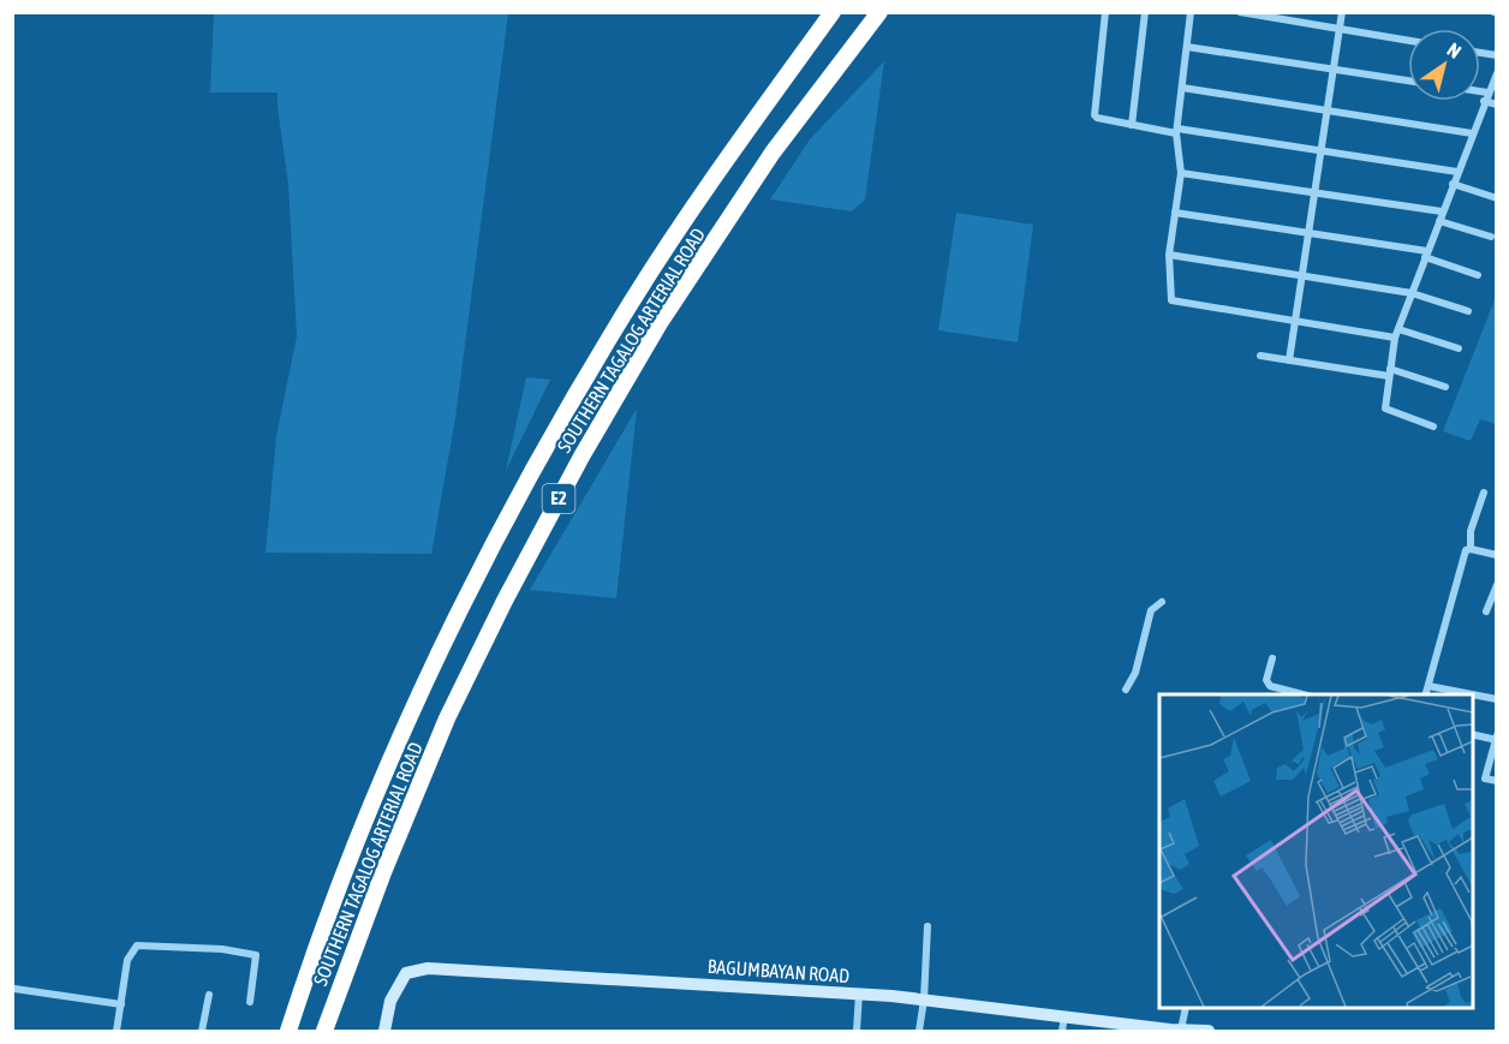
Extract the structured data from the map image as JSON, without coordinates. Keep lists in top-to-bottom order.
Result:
{
  "streets": {
    "highway": ["SOUTHERN TAGALOG ARTERIAL ROAD", "E2"],
    "street": ["BAGUMBAYAN ROAD"]
  },
  "north": "top right"
}
